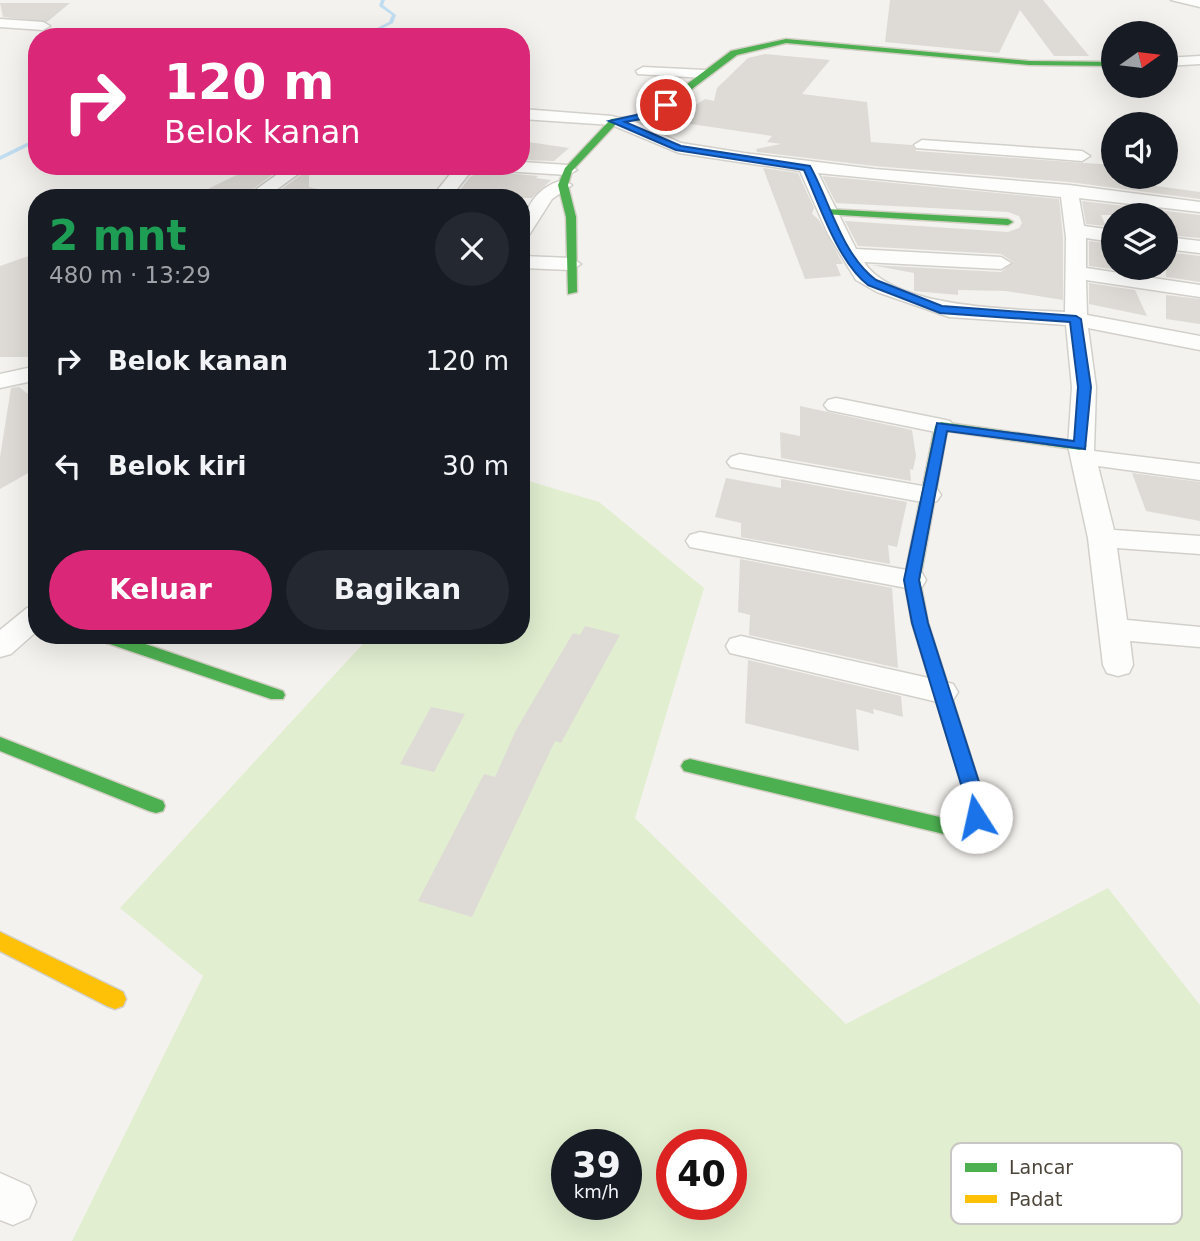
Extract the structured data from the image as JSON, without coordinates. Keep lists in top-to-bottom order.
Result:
{
  "legend": ["Lancar", "Padat"],
  "north": "right",
  "page": {
    "turn": ["120 m", "Belok kanan"],
    "heading": ["2 mnt", "480 m · 13:29"],
    "list": [
      {
        "name": "Belok kanan",
        "value": "120 m"
      },
      {
        "name": "Belok kiri",
        "value": "30 m"
      }
    ],
    "buttons": ["Keluar", "Bagikan"],
    "speed": "39 km/h",
    "limit": "40"
  }
}
